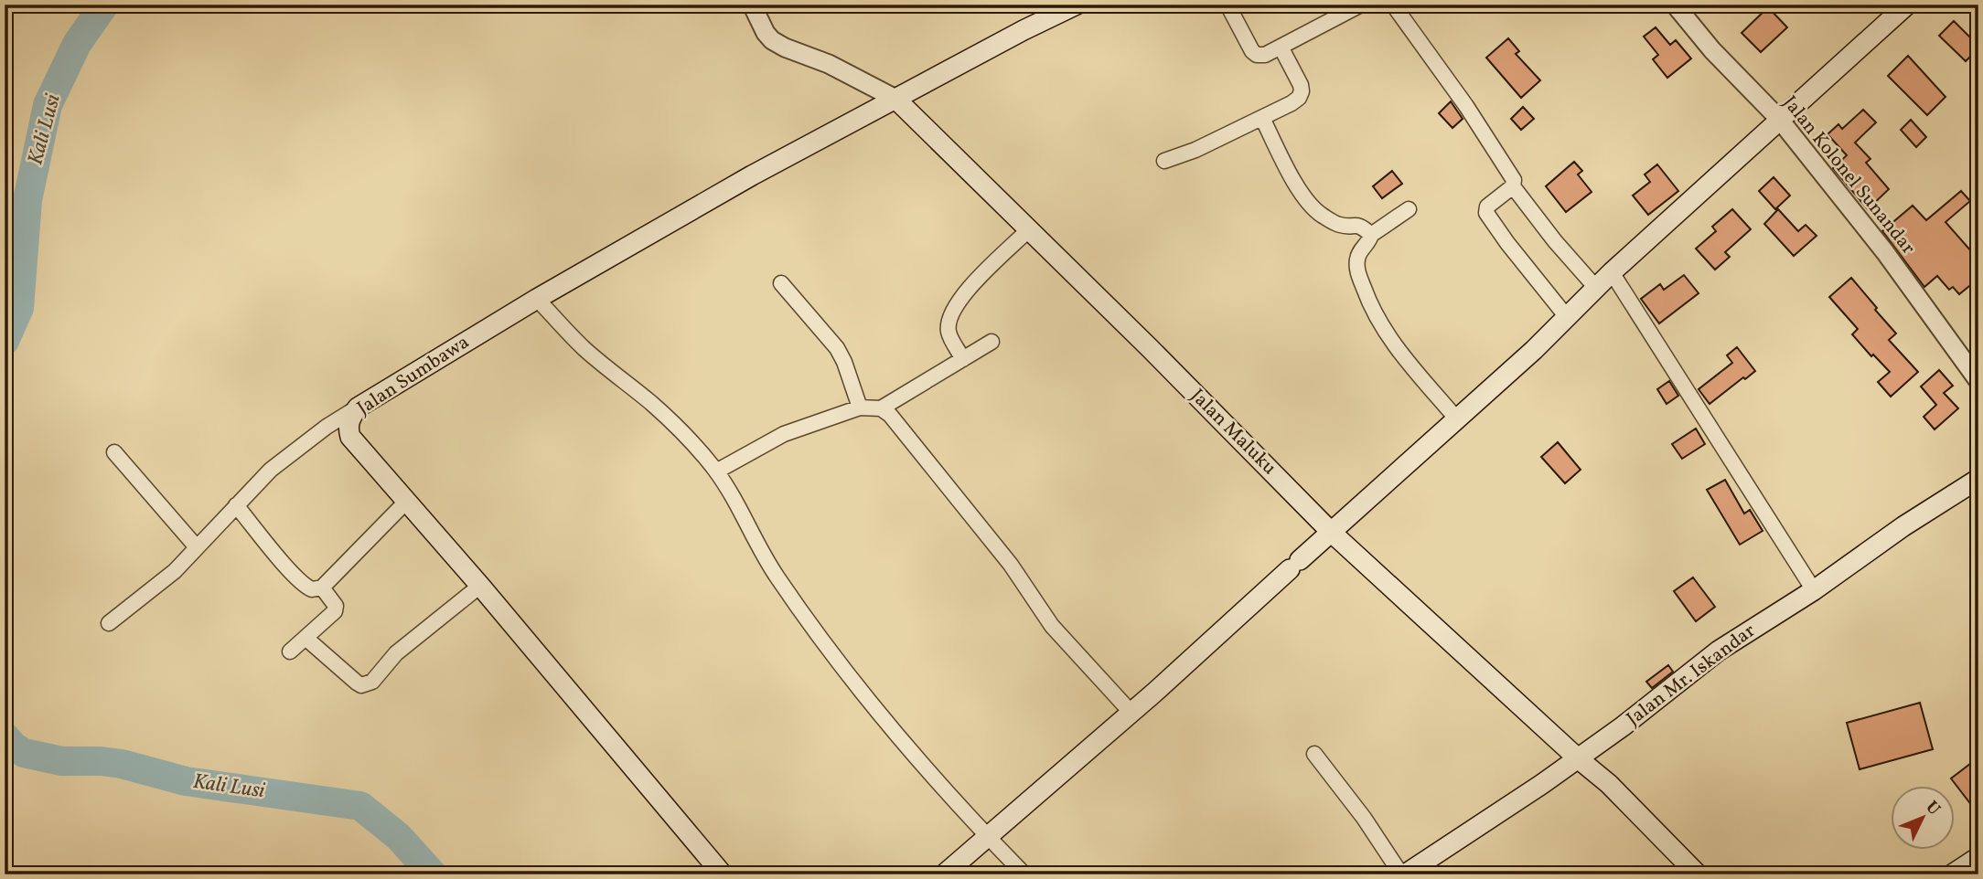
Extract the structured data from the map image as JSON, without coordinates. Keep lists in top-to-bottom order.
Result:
{
  "streets": {
    "main road": ["Jalan Sumbawa", "Jalan Maluku", "Jalan Mr. Iskandar"],
    "street": ["Jalan Kolonel Sunandar"]
  },
  "crossings": [
    ["Jalan Sumbawa", "Jalan Maluku"],
    ["Jalan Maluku", "Jalan Mr. Iskandar"]
  ],
  "water": ["Kali Lusi"],
  "north": "top right"
}
